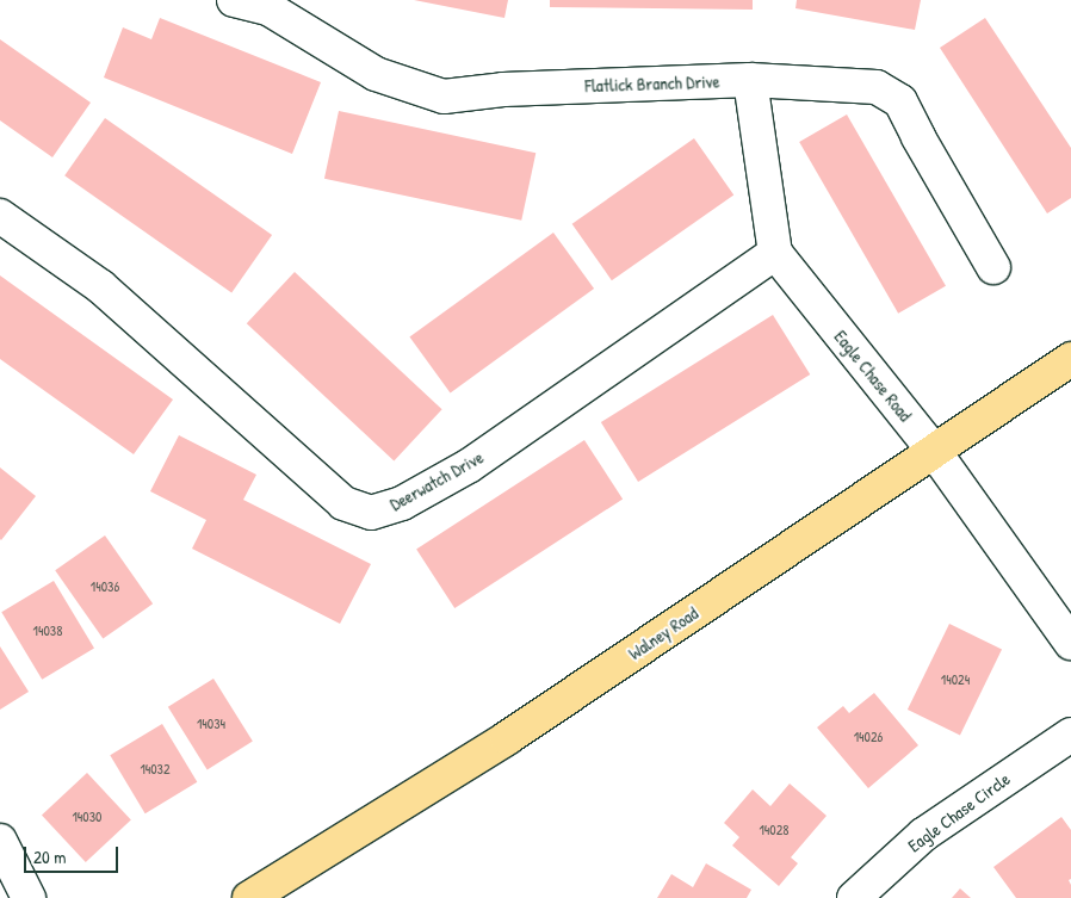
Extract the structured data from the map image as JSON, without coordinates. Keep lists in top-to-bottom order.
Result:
{
  "streets": {
    "main road": ["Walney Road"],
    "street": [
      "Flatlick Branch Drive",
      "Eagle Chase Road",
      "Deerwatch Drive",
      "Eagle Chase Circle"
    ]
  },
  "crossings": [
    ["Eagle Chase Road", "Deerwatch Drive"],
    ["Eagle Chase Road", "Walney Road"]
  ],
  "house_numbers": [
    "14036",
    "14038",
    "14024",
    "14034",
    "14026",
    "14032",
    "14030",
    "14028"
  ],
  "scale_bar": "20 m"
}
